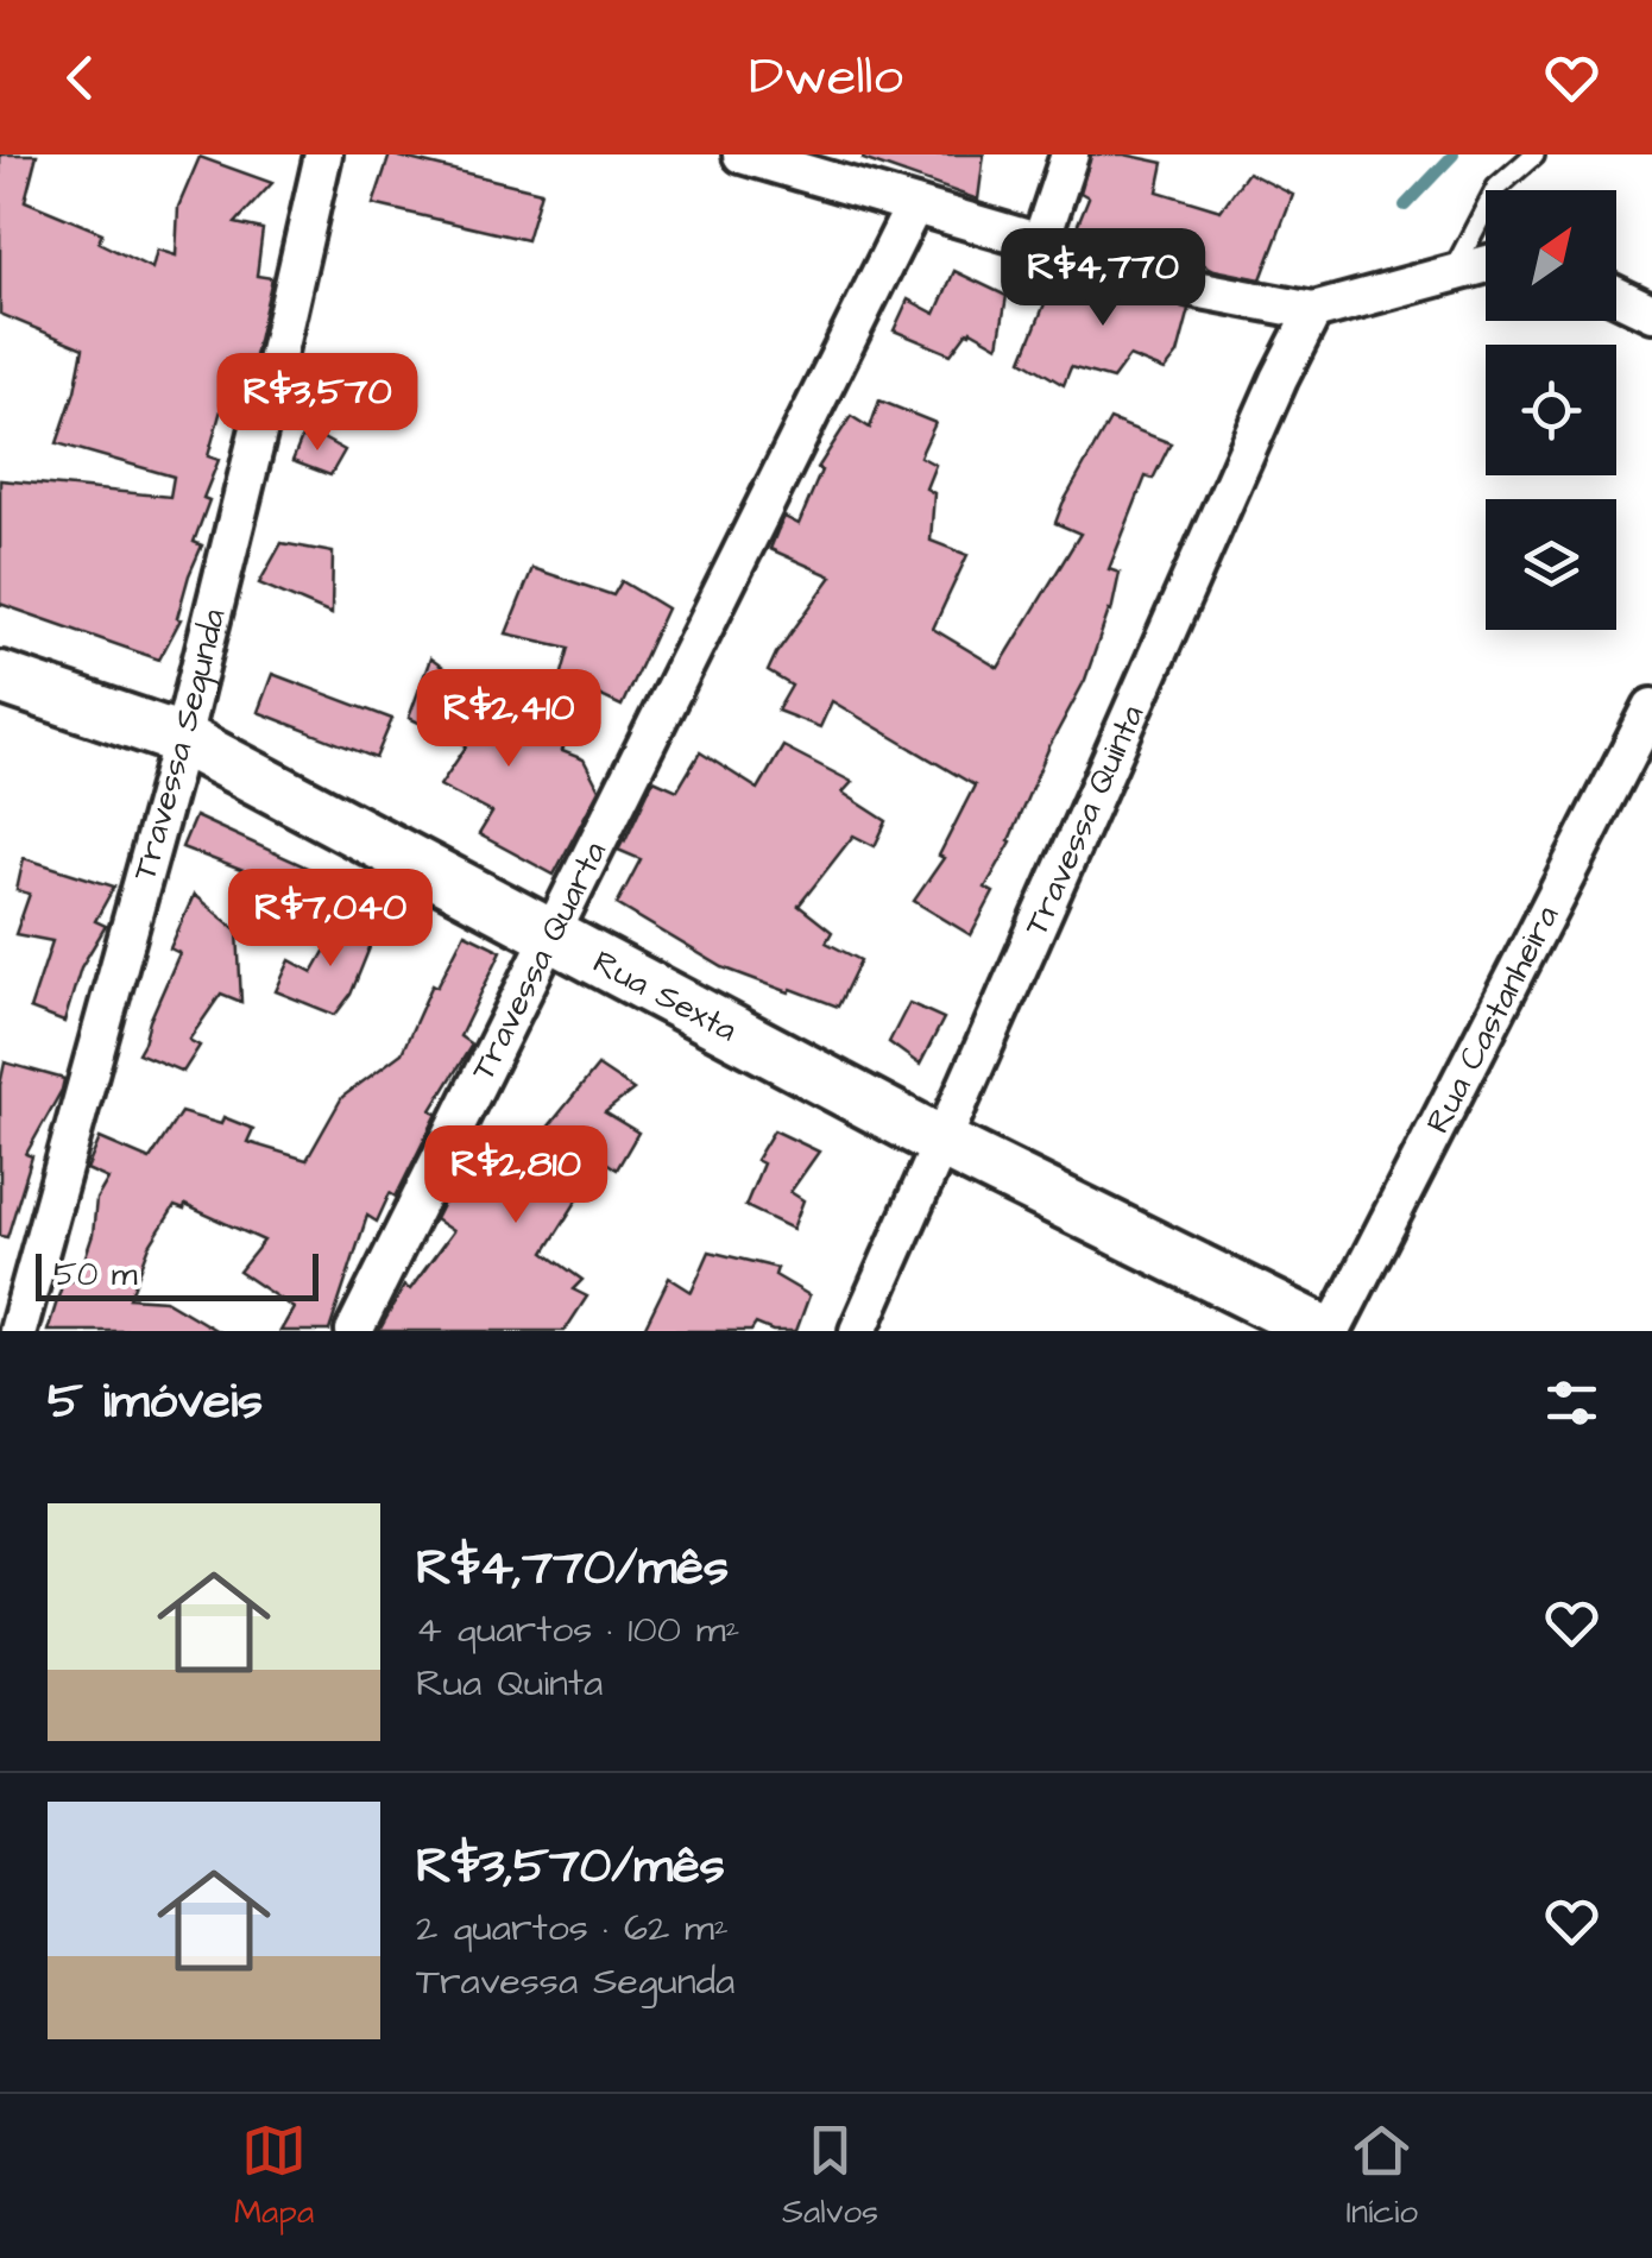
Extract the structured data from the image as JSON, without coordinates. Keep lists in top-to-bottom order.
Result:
{
  "streets": {
    "street": [
      "Travessa Segunda",
      "Travessa Quinta",
      "Travessa Quarta",
      "Rua Sexta",
      "Rua Castanheira"
    ]
  },
  "crossings": [
    ["Travessa Segunda", "Rua Sexta"],
    ["Travessa Quinta", "Rua Sexta"],
    ["Travessa Quarta", "Rua Sexta"],
    ["Rua Sexta", "Rua Castanheira"]
  ],
  "scale_bar": "50 m",
  "north": "top right",
  "page": {
    "header": "Dwello",
    "price": [
      "R$4,770",
      "R$3,570",
      "R$2,410",
      "R$7,040",
      "R$2,810"
    ],
    "scale": "50 m",
    "heading": "5 imóveis",
    "list": [
      {
        "name": "R$4,770/mês",
        "note": "4 quartos · 100 m² · Rua Quinta"
      },
      {
        "name": "R$3,570/mês",
        "note": "2 quartos · 62 m² · Travessa Segunda"
      }
    ],
    "tabs": ["Mapa", "Salvos", "Início"]
  }
}
